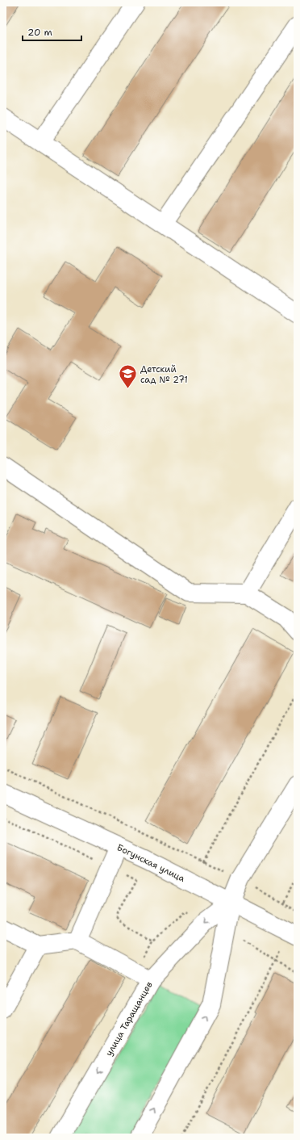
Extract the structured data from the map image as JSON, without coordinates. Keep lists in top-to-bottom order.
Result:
{
  "streets": {
    "street": ["Богунская улица", "улица Таращанцев"]
  },
  "crossings": [
    ["Богунская улица", "улица Таращанцев"]
  ],
  "places": {
    "school or university": ["Детский сад № 271"]
  },
  "scale_bar": "20 m"
}
